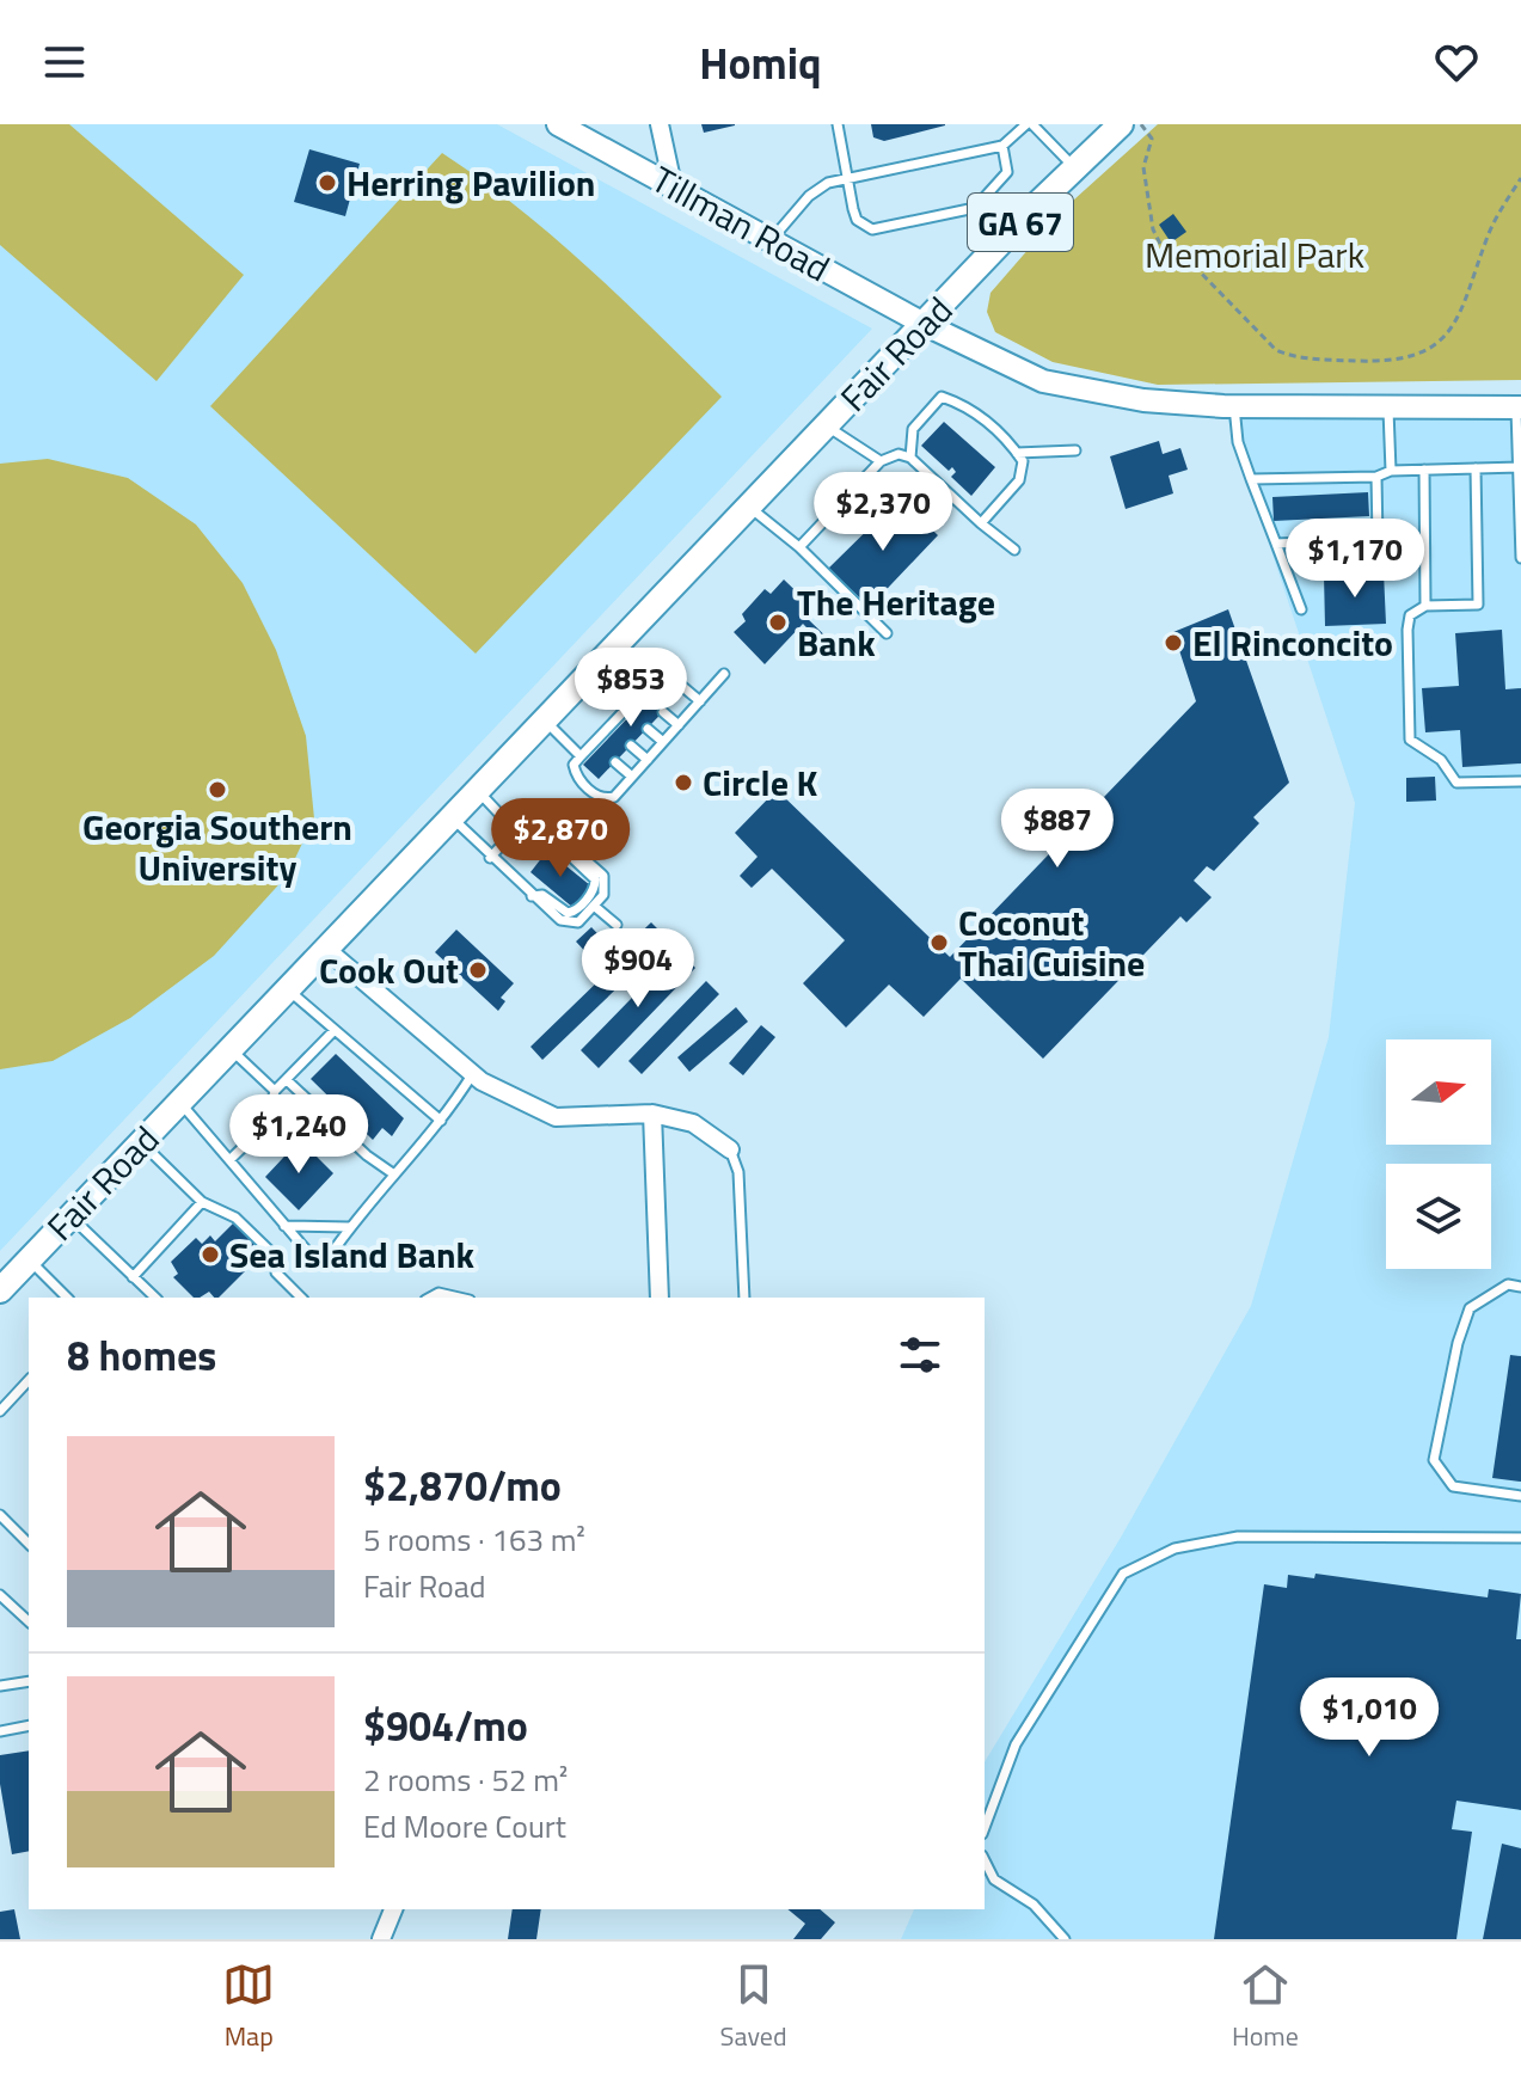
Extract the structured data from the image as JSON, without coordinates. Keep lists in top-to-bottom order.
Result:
{
  "streets": {
    "main road": ["GA 67", "Fair Road"],
    "street": ["Tillman Road"]
  },
  "crossings": [
    ["Tillman Road", "Fair Road"]
  ],
  "parks": ["Memorial Park"],
  "places": [
    "Herring Pavilion",
    "The Heritage Bank",
    "El Rinconcito",
    "Circle K",
    "Georgia Southern University",
    "Coconut Thai Cuisine",
    "Cook Out",
    "Sea Island Bank"
  ],
  "north": "right",
  "page": {
    "header": "Homiq",
    "price": [
      "$2,370",
      "$1,170",
      "$853",
      "$887",
      "$2,870",
      "$904",
      "$1,240",
      "$1,010"
    ],
    "heading": "8 homes",
    "list": [
      {
        "name": "$2,870/mo",
        "note": "5 rooms · 163 m² · Fair Road"
      },
      {
        "name": "$904/mo",
        "note": "2 rooms · 52 m² · Ed Moore Court"
      }
    ],
    "tabs": ["Map", "Saved", "Home"]
  }
}
